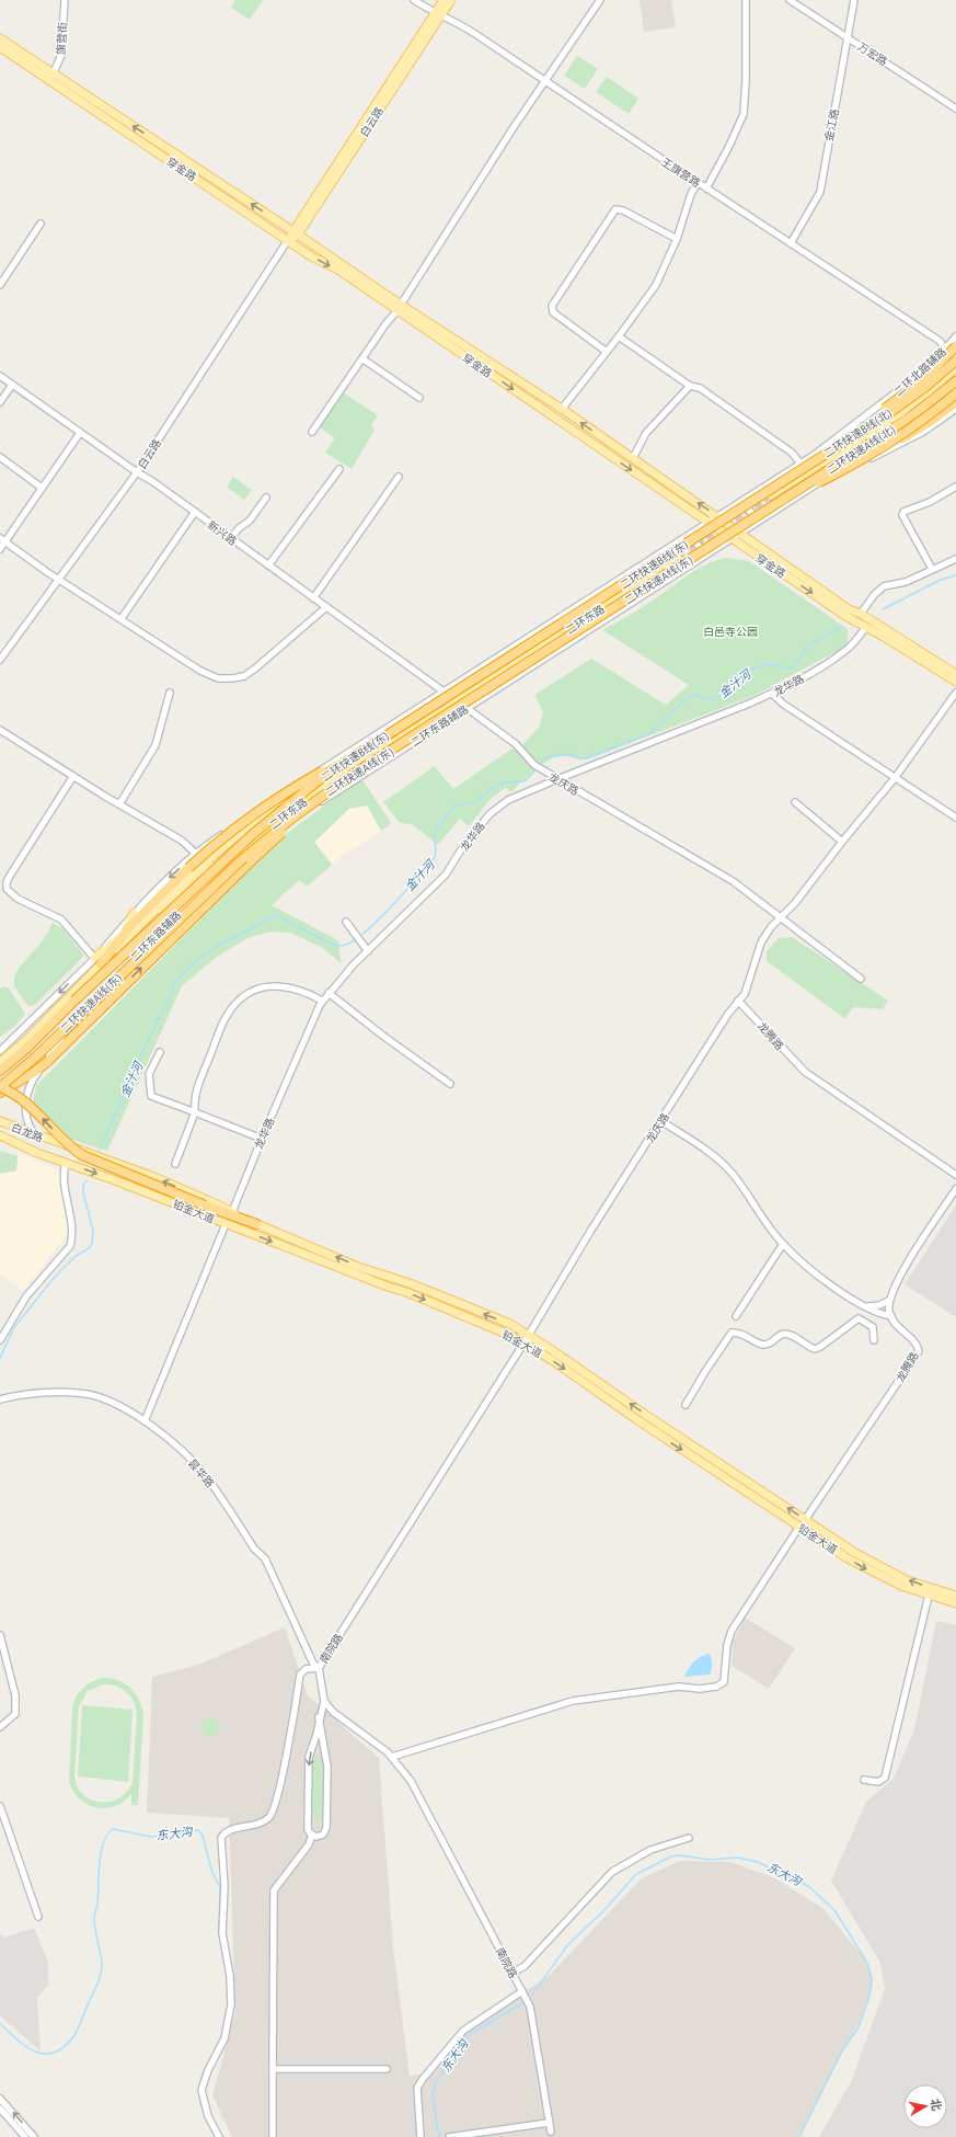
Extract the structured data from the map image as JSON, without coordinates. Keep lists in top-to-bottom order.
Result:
{
  "streets": {
    "highway": [
      "二环快速B线(北)",
      "二环快速A线(北)",
      "二环快速B线(东)",
      "二环快速A线(东)"
    ],
    "main road": [
      "白云路",
      "穿金路",
      "二环东路",
      "白龙路",
      "铂金大道"
    ],
    "street": [
      "旗营街",
      "万宏路",
      "金江路",
      "王旗营路",
      "二环北路辅路",
      "新兴路",
      "龙华路",
      "二环东路辅路",
      "龙庆路",
      "龙腾路",
      "昙华路",
      "南院路"
    ]
  },
  "crossings": [
    ["旗营街", "穿金路"],
    ["万宏路", "金江路"],
    ["白云路", "穿金路"],
    ["白云路", "王旗营路"],
    ["白云路", "新兴路"],
    ["金江路", "王旗营路"],
    ["穿金路", "龙华路"],
    ["穿金路", "二环东路辅路"],
    ["王旗营路", "二环北路辅路"],
    ["二环北路辅路", "二环快速B线(北)"],
    ["二环快速B线(北)", "二环快速B线(东)"],
    ["二环快速A线(北)", "二环快速A线(东)"],
    ["二环快速A线(北)", "二环东路辅路"],
    ["二环快速B线(东)", "二环东路"],
    ["二环快速A线(东)", "二环东路辅路"],
    ["龙华路", "龙庆路"],
    ["龙华路", "铂金大道"],
    ["二环东路辅路", "龙庆路"],
    ["龙庆路", "龙腾路"],
    ["龙庆路", "铂金大道"],
    ["龙庆路", "南院路"],
    ["龙腾路", "铂金大道"],
    ["白龙路", "铂金大道"],
    ["铂金大道", "南院路"],
    ["昙华路", "南院路"]
  ],
  "water": ["金汁河", "东大沟"],
  "parks": ["白邑寺公园"],
  "north": "right"
}
